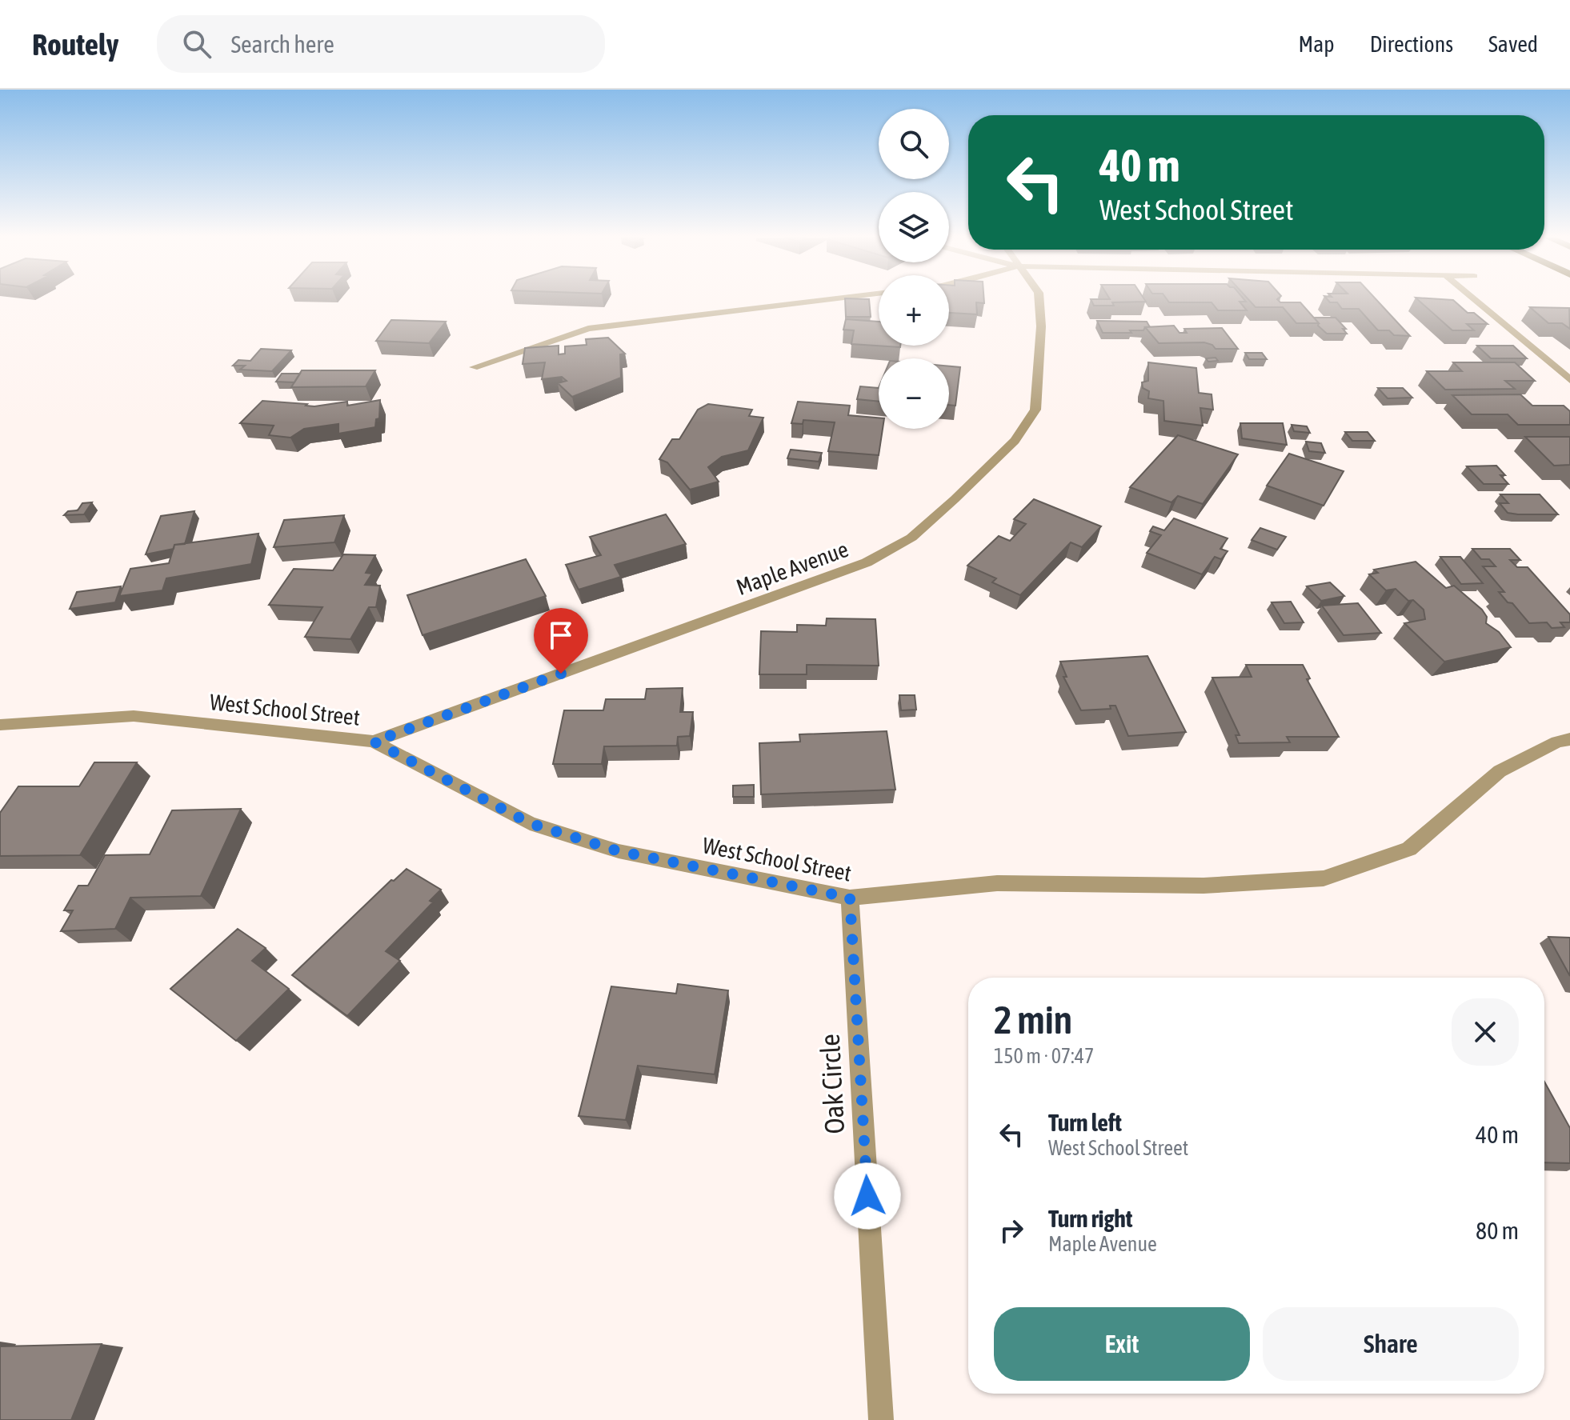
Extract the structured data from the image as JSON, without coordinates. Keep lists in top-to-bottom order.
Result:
{
  "streets": {
    "street": ["Maple Avenue", "West School Street", "Oak Circle"]
  },
  "crossings": [
    ["Maple Avenue", "West School Street"],
    ["West School Street", "Oak Circle"]
  ],
  "page": {
    "header": "Routely",
    "search": "Search here",
    "nav": ["Map", "Directions", "Saved"],
    "map_buttons": ["+", "−"],
    "turn": ["40 m", "West School Street"],
    "heading": ["2 min", "150 m · 07:47"],
    "list": [
      {
        "name": "Turn left",
        "note": "West School Street",
        "value": "40 m"
      },
      {
        "name": "Turn right",
        "note": "Maple Avenue",
        "value": "80 m"
      }
    ],
    "buttons": ["Exit", "Share"]
  }
}
